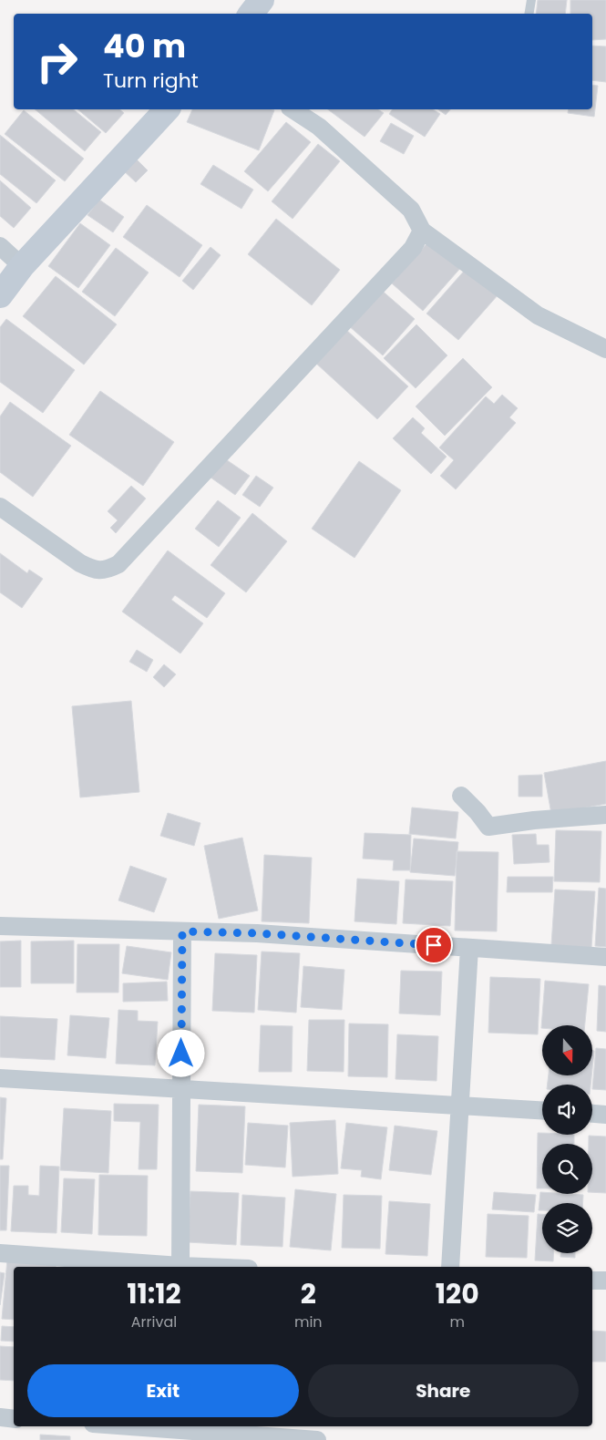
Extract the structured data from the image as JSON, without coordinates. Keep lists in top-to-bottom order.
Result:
{
  "north": "bottom",
  "page": {
    "turn": ["40 m", "Turn right"],
    "eta": [
      "11:12",
      "Arrival",
      "2",
      "min",
      "120",
      "m"
    ],
    "buttons": ["Exit", "Share"]
  }
}
